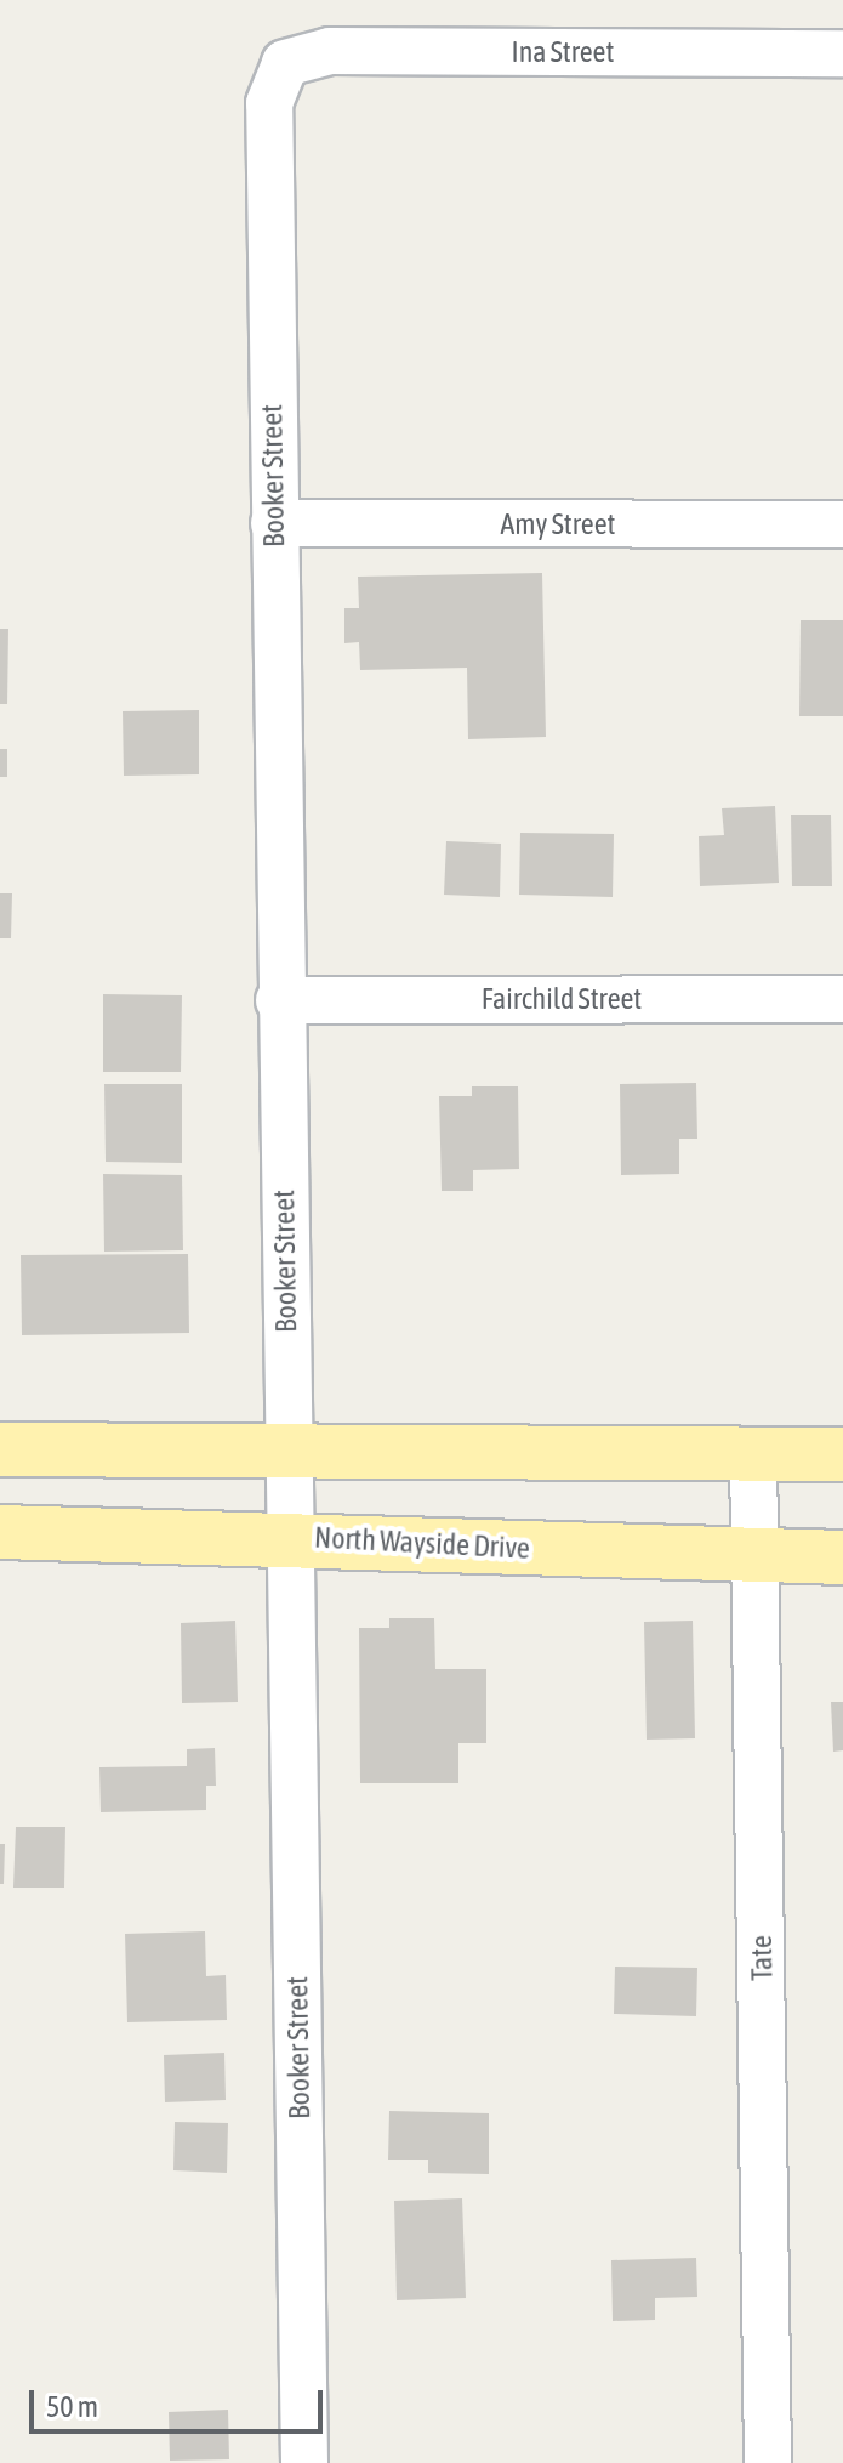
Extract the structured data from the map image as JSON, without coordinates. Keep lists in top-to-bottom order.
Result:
{
  "streets": {
    "main road": ["North Wayside Drive"],
    "street": [
      "Ina Street",
      "Booker Street",
      "Amy Street",
      "Fairchild Street",
      "Tate"
    ]
  },
  "crossings": [
    ["Ina Street", "Booker Street"],
    ["Booker Street", "Amy Street"],
    ["Booker Street", "Fairchild Street"],
    ["Booker Street", "North Wayside Drive"],
    ["North Wayside Drive", "Tate"]
  ],
  "scale_bar": "50 m"
}
